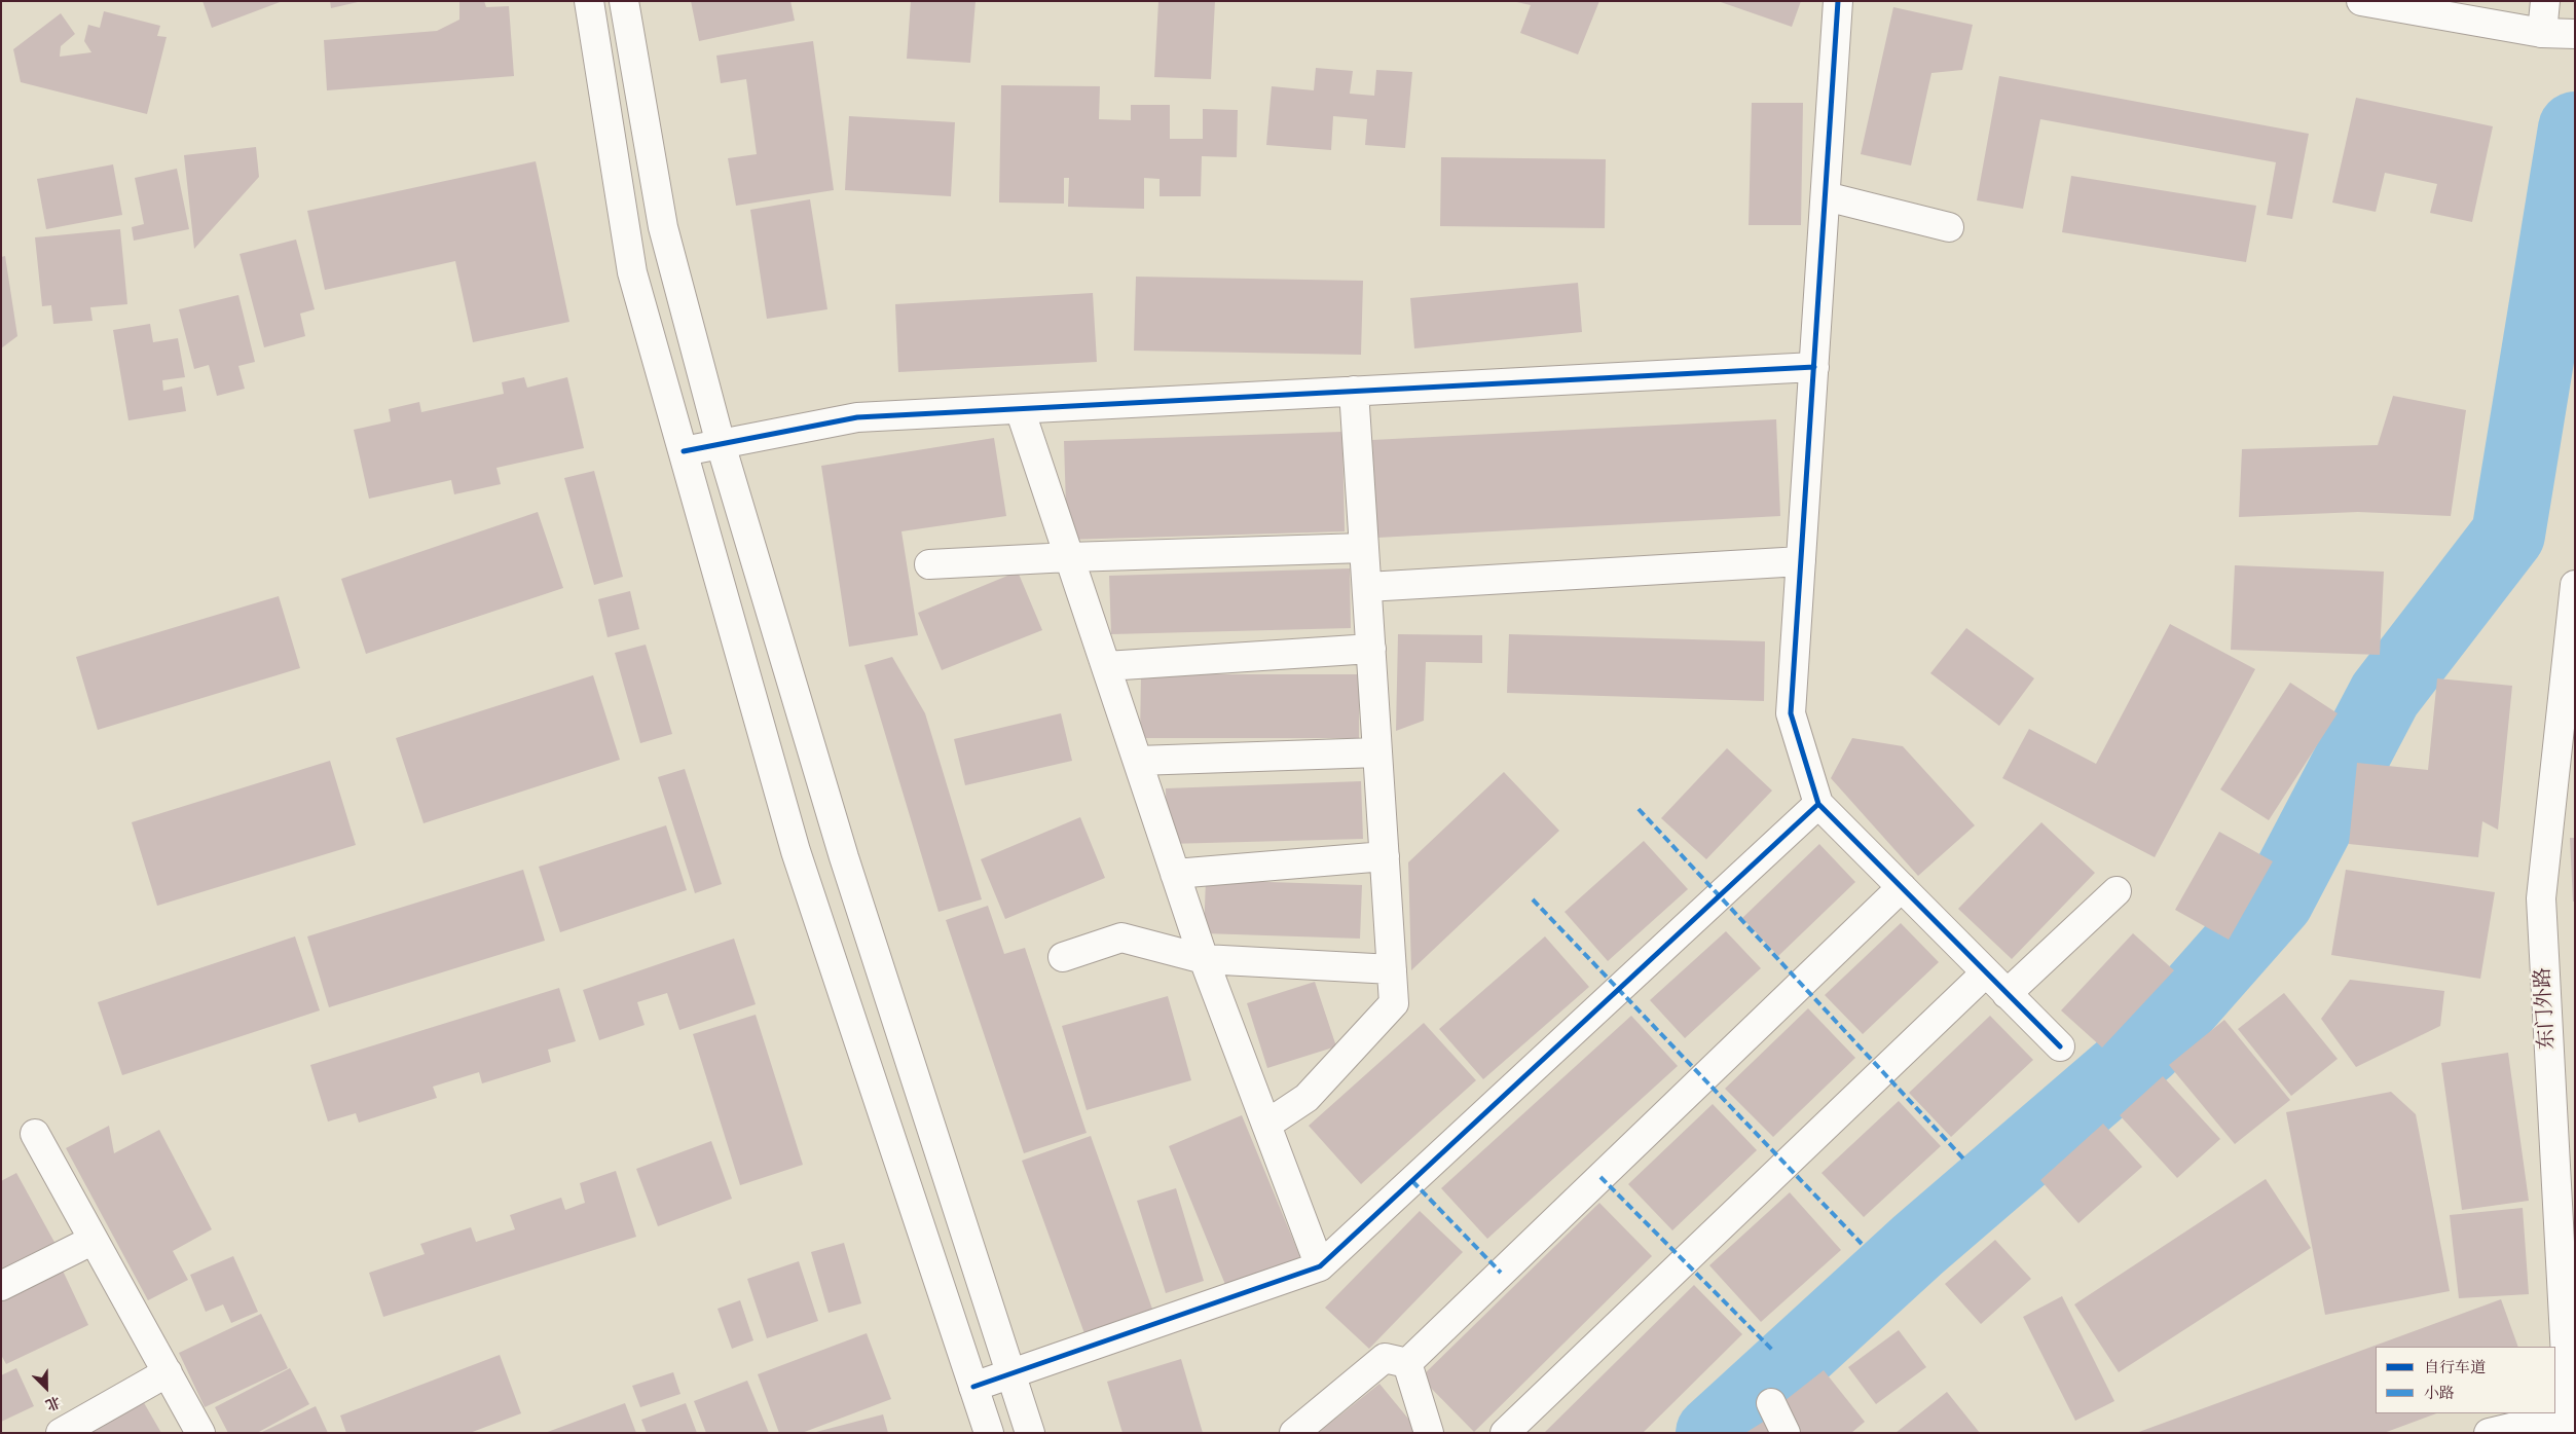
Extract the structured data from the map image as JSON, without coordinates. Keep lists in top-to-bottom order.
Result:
{
  "streets": {
    "street": ["东门外路"]
  },
  "legend": ["自行车道", "小路"],
  "north": "bottom right"
}
